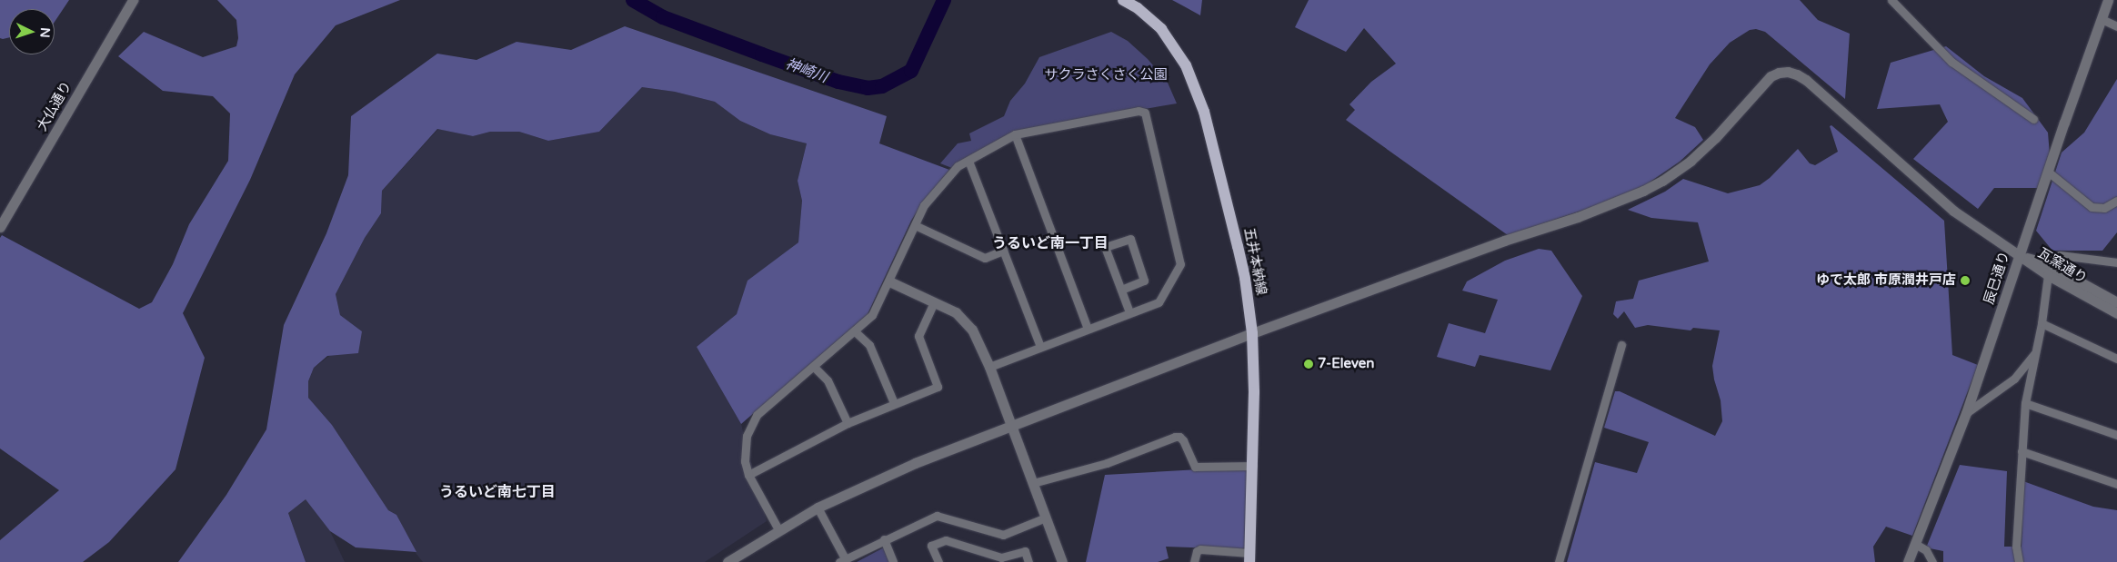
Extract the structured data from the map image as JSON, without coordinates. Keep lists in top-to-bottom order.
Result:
{
  "streets": {
    "main road": ["五井本納線"],
    "street": ["大仏通り", "瓦窯通り", "辰巳通り"]
  },
  "crossings": [
    ["瓦窯通り", "辰巳通り"]
  ],
  "districts": ["うるいど南一丁目", "うるいど南七丁目"],
  "water": ["神崎川"],
  "parks": ["サクラさくさく公園"],
  "places": ["ゆで太郎 市原潤井戸店", "7-Eleven"],
  "north": "right"
}
